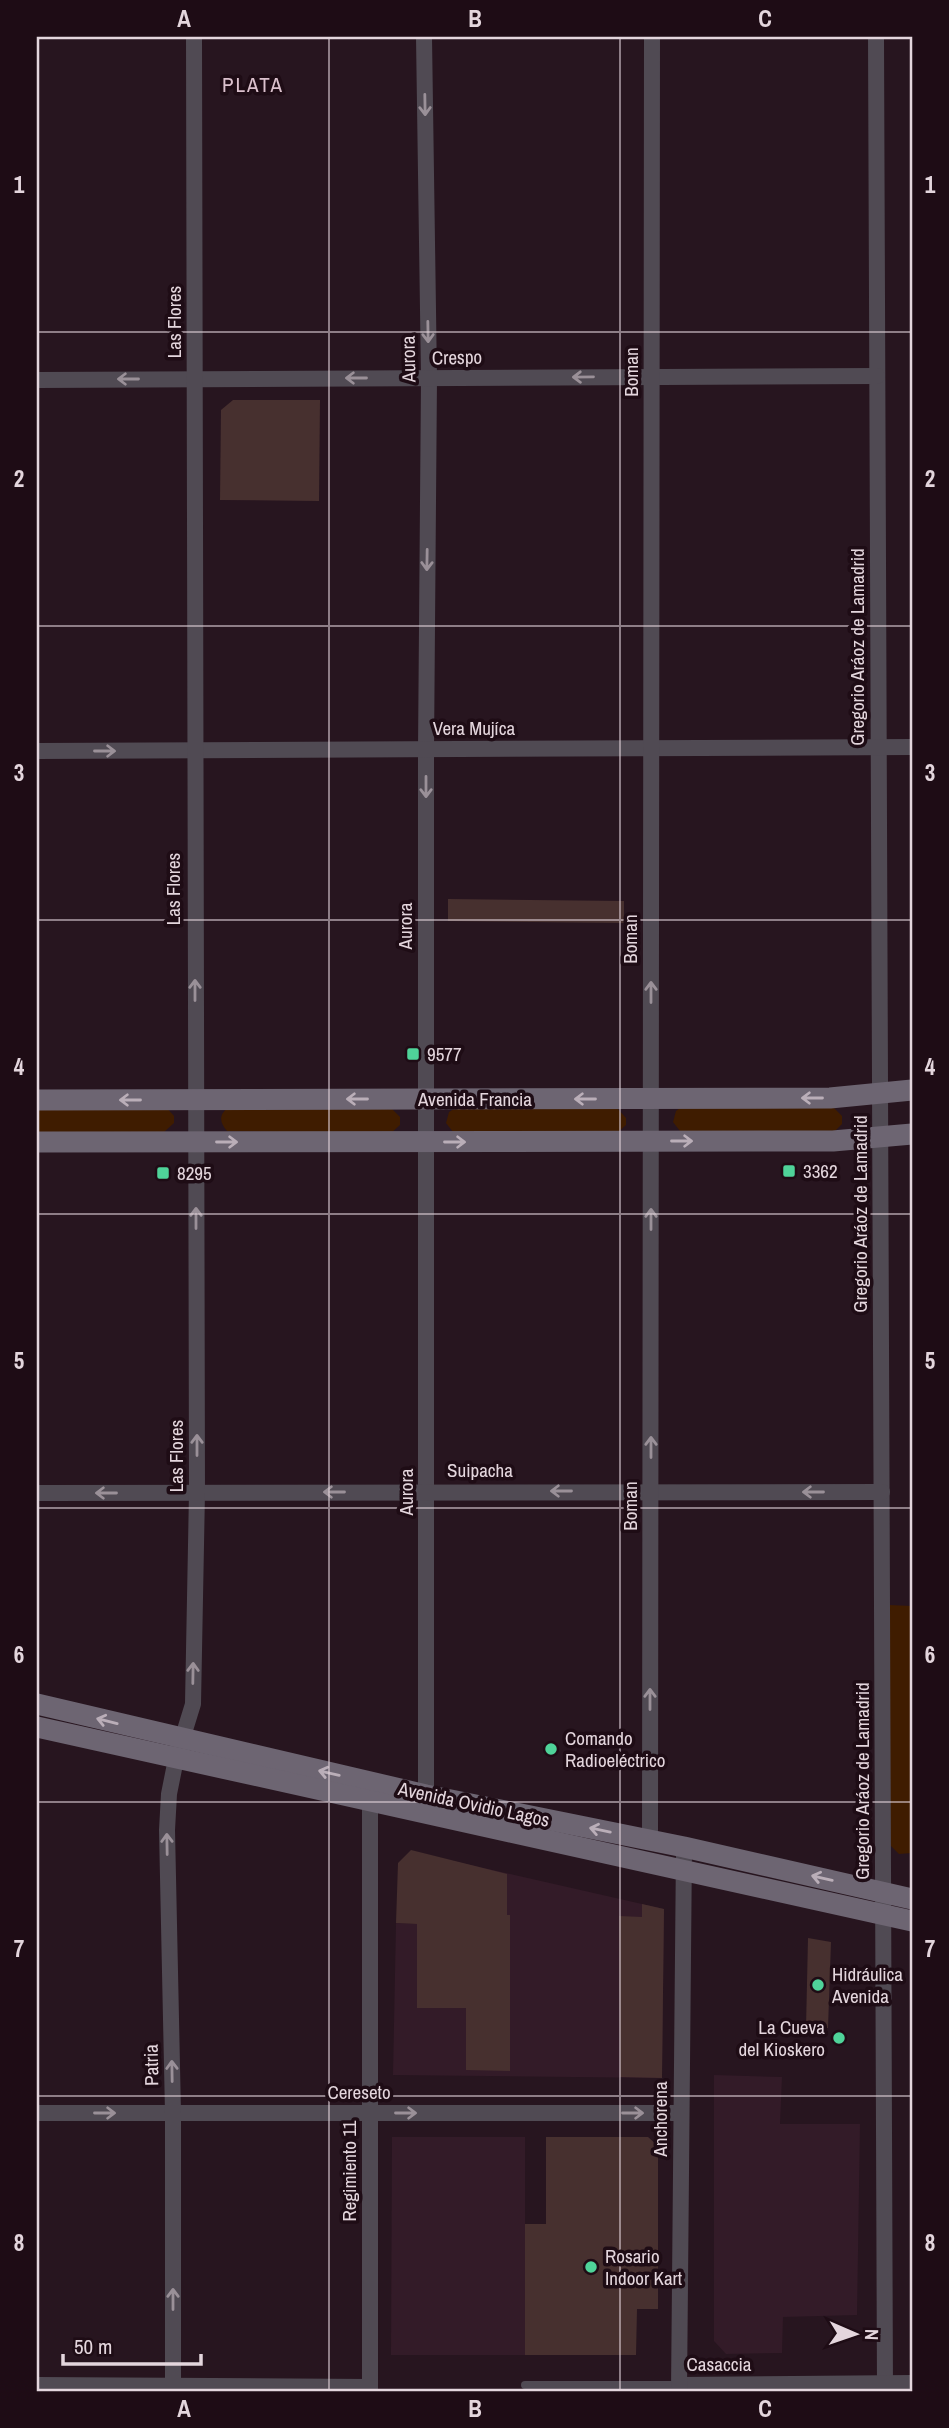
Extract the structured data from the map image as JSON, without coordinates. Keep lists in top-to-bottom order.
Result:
{
  "streets": {
    "street": [
      "Las Flores",
      "Crespo",
      "Aurora",
      "Boman",
      "Gregorio Aráoz de Lamadrid",
      "Vera Mujíca",
      "Avenida Francia",
      "Suipacha",
      "Avenida Ovidio Lagos",
      "Patria",
      "Cereseto",
      "Anchorena",
      "Regimiento 11",
      "Casaccia"
    ]
  },
  "crossings": [
    ["Las Flores", "Crespo"],
    ["Las Flores", "Vera Mujíca"],
    ["Las Flores", "Avenida Francia"],
    ["Las Flores", "Suipacha"],
    ["Las Flores", "Avenida Ovidio Lagos"],
    ["Las Flores", "Patria"],
    ["Crespo", "Aurora"],
    ["Crespo", "Boman"],
    ["Crespo", "Gregorio Aráoz de Lamadrid"],
    ["Aurora", "Vera Mujíca"],
    ["Aurora", "Avenida Francia"],
    ["Aurora", "Suipacha"],
    ["Aurora", "Avenida Ovidio Lagos"],
    ["Boman", "Vera Mujíca"],
    ["Boman", "Avenida Francia"],
    ["Boman", "Suipacha"],
    ["Boman", "Avenida Ovidio Lagos"],
    ["Gregorio Aráoz de Lamadrid", "Vera Mujíca"],
    ["Gregorio Aráoz de Lamadrid", "Avenida Francia"],
    ["Gregorio Aráoz de Lamadrid", "Suipacha"],
    ["Gregorio Aráoz de Lamadrid", "Avenida Ovidio Lagos"],
    ["Gregorio Aráoz de Lamadrid", "Casaccia"],
    ["Avenida Ovidio Lagos", "Patria"],
    ["Avenida Ovidio Lagos", "Anchorena"],
    ["Avenida Ovidio Lagos", "Regimiento 11"],
    ["Patria", "Cereseto"],
    ["Cereseto", "Anchorena"],
    ["Cereseto", "Regimiento 11"],
    ["Anchorena", "Casaccia"]
  ],
  "one_way": [
    "Las Flores",
    "Crespo",
    "Aurora",
    "Boman",
    "Suipacha",
    "Patria",
    "Cereseto"
  ],
  "districts": ["PLATA"],
  "places": {
    "transit": ["9577", "3362", "8295"],
    "other": [
      "Comando Radioeléctrico",
      "Hidráulica Avenida",
      "La Cueva del Kioskero",
      "Rosario Indoor Kart"
    ]
  },
  "scale_bar": "50 m",
  "north": "right",
  "grid": {
    "columns": ["A", "B", "C"],
    "rows": [
      "1",
      "2",
      "3",
      "4",
      "5",
      "6",
      "7",
      "8"
    ]
  }
}
